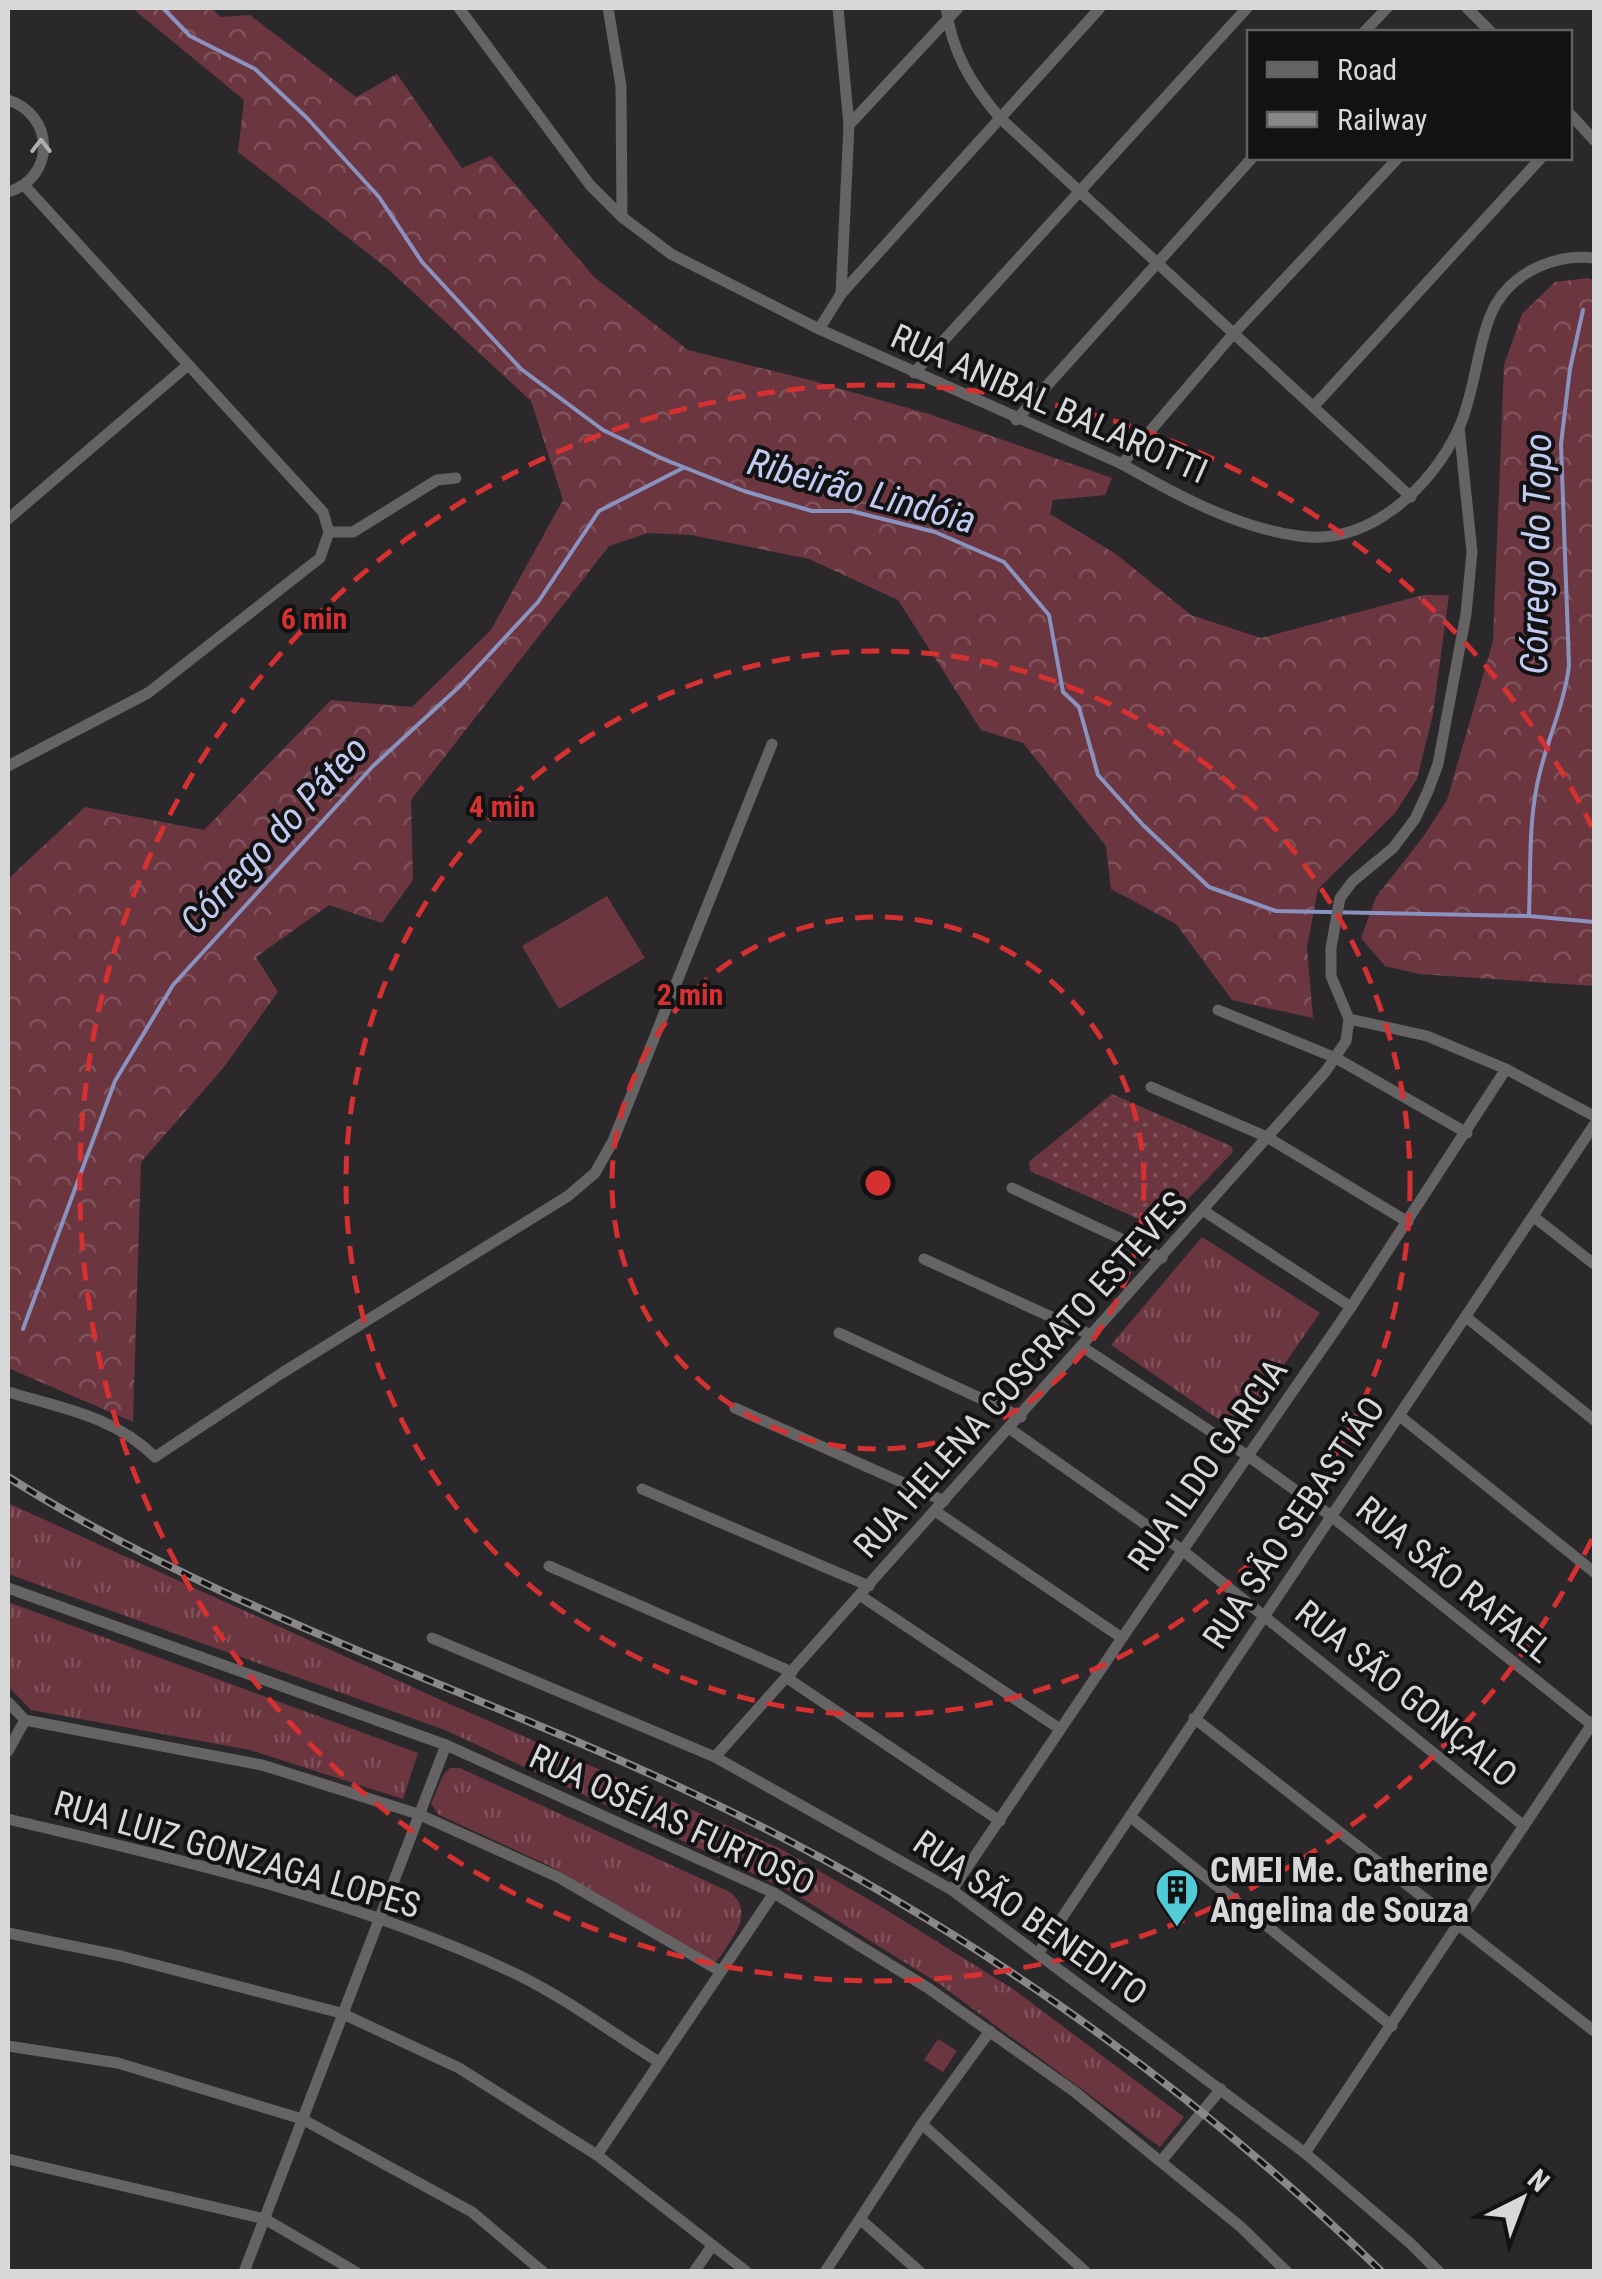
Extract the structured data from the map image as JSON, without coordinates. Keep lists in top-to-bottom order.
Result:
{
  "streets": {
    "street": [
      "RUA ANIBAL BALAROTTI",
      "RUA HELENA COSCRATO ESTEVES",
      "RUA ILDO GARCIA",
      "RUA SÃO SEBASTIÃO",
      "RUA SÃO RAFAEL",
      "RUA SÃO GONÇALO",
      "RUA OSÉIAS FURTOSO",
      "RUA LUIZ GONZAGA LOPES",
      "RUA SÃO BENEDITO"
    ]
  },
  "crossings": [
    ["RUA HELENA COSCRATO ESTEVES", "RUA SÃO RAFAEL"],
    ["RUA HELENA COSCRATO ESTEVES", "RUA SÃO GONÇALO"],
    ["RUA HELENA COSCRATO ESTEVES", "RUA SÃO BENEDITO"],
    ["RUA ILDO GARCIA", "RUA SÃO RAFAEL"],
    ["RUA ILDO GARCIA", "RUA SÃO GONÇALO"],
    ["RUA ILDO GARCIA", "RUA SÃO BENEDITO"],
    ["RUA SÃO SEBASTIÃO", "RUA SÃO RAFAEL"],
    ["RUA SÃO SEBASTIÃO", "RUA SÃO GONÇALO"],
    ["RUA SÃO SEBASTIÃO", "RUA SÃO BENEDITO"]
  ],
  "water": ["Ribeirão Lindóia", "Córrego do Topo", "Córrego do Páteo"],
  "places": {
    "building": ["CMEI Me. Catherine Angelina de Souza"]
  },
  "legend": ["Road", "Railway"],
  "north": "top right",
  "rings": ["6 min", "4 min", "2 min"]
}
